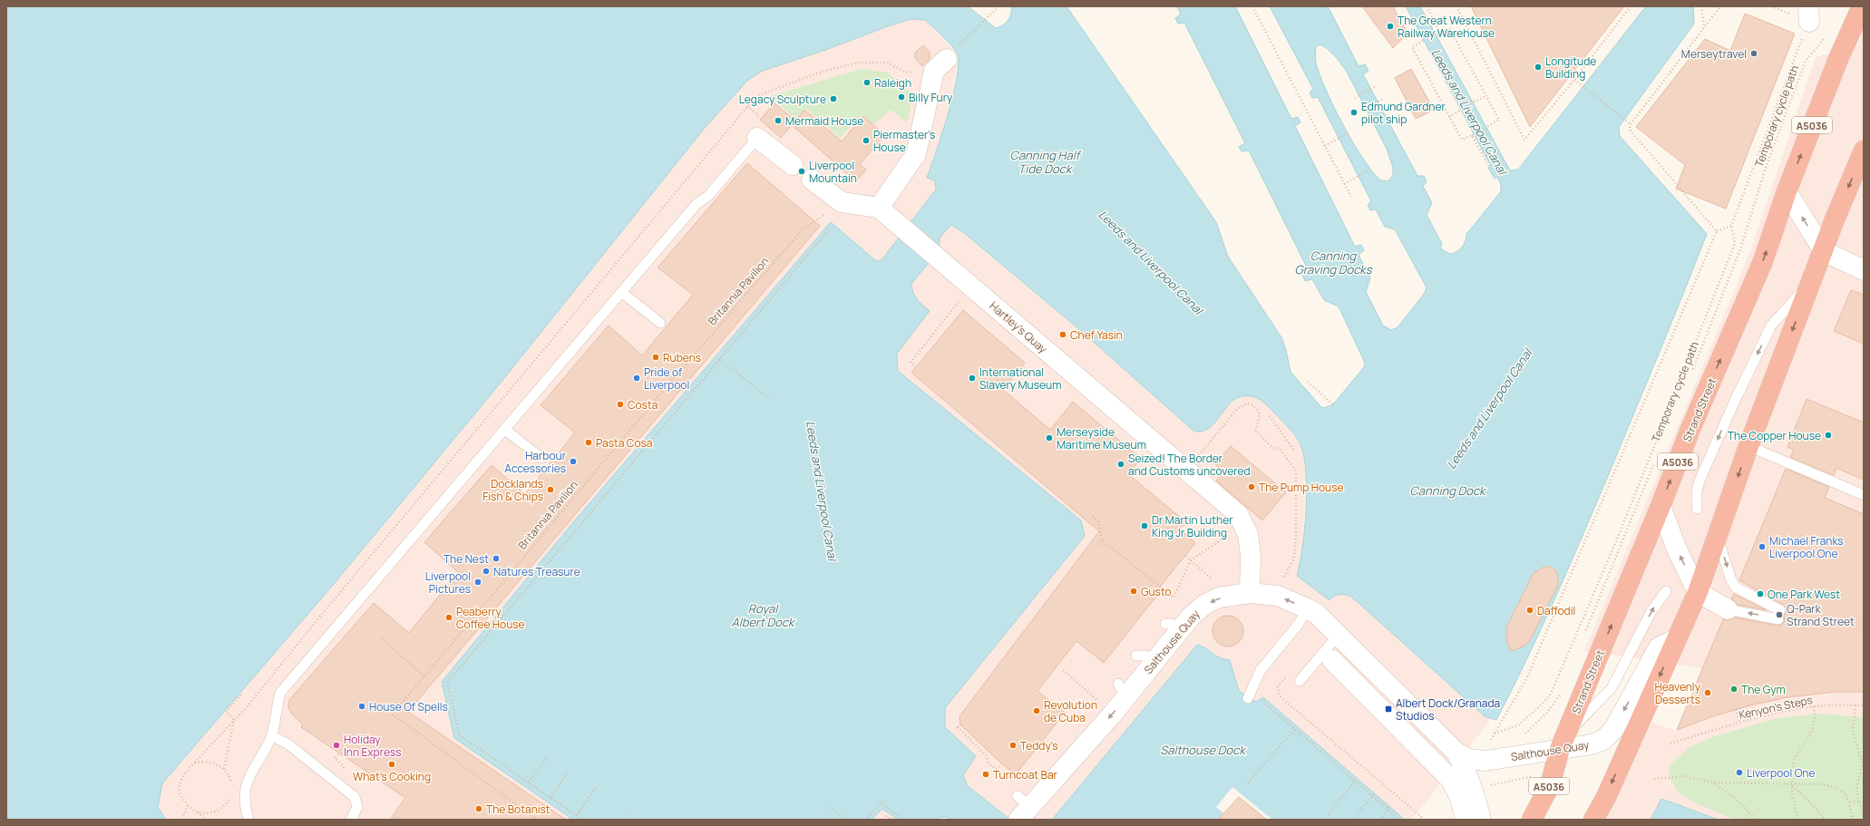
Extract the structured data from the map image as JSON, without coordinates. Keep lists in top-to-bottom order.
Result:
{
  "streets": {
    "highway": ["A5036", "Strand Street"],
    "street": ["Hartley's Quay", "Salthouse Quay"],
    "path": ["Temporary cycle path", "Britannia Pavilion", "Kenyon's Steps"]
  },
  "crossings": [
    ["Hartley's Quay", "Salthouse Quay"],
    ["Strand Street", "Salthouse Quay"]
  ],
  "one_way": ["Salthouse Quay"],
  "water": [
    "Leeds and Liverpool Canal",
    "Canning Half Tide Dock",
    "Canning Graving Docks",
    "Canning Dock",
    "Royal Albert Dock",
    "Salthouse Dock"
  ],
  "places": {
    "other": [
      "The Great Western Railway Warehouse",
      "Merseytravel",
      "Longitude Building",
      "Raleigh",
      "Billy Fury",
      "Legacy Sculpture",
      "Edmund Gardner pilot ship",
      "Mermaid House",
      "Piermaster's House",
      "Liverpool Mountain",
      "Chef Yasin",
      "Rubens",
      "Pride of Liverpool",
      "International Slavery Museum",
      "Costa",
      "The Copper House",
      "Merseyside Maritime Museum",
      "Pasta Cosa",
      "Harbour Accessories",
      "Seized! The Border and Customs uncovered",
      "The Pump House",
      "Docklands Fish & Chips",
      "Dr Martin Luther King Jr Building",
      "Michael Franks Liverpool One",
      "The Nest",
      "Natures Treasure",
      "Liverpool Pictures",
      "Gusto",
      "One Park West",
      "Daffodil",
      "Q-Park Strand Street",
      "Peaberry Coffee House",
      "The Gym",
      "Heavenly Desserts",
      "House Of Spells",
      "Revolution de Cuba",
      "Holiday Inn Express",
      "Teddy's",
      "What's Cooking",
      "Liverpool One",
      "Turncoat Bar",
      "The Botanist"
    ],
    "transit": ["Albert Dock/Granada Studios"]
  }
}
